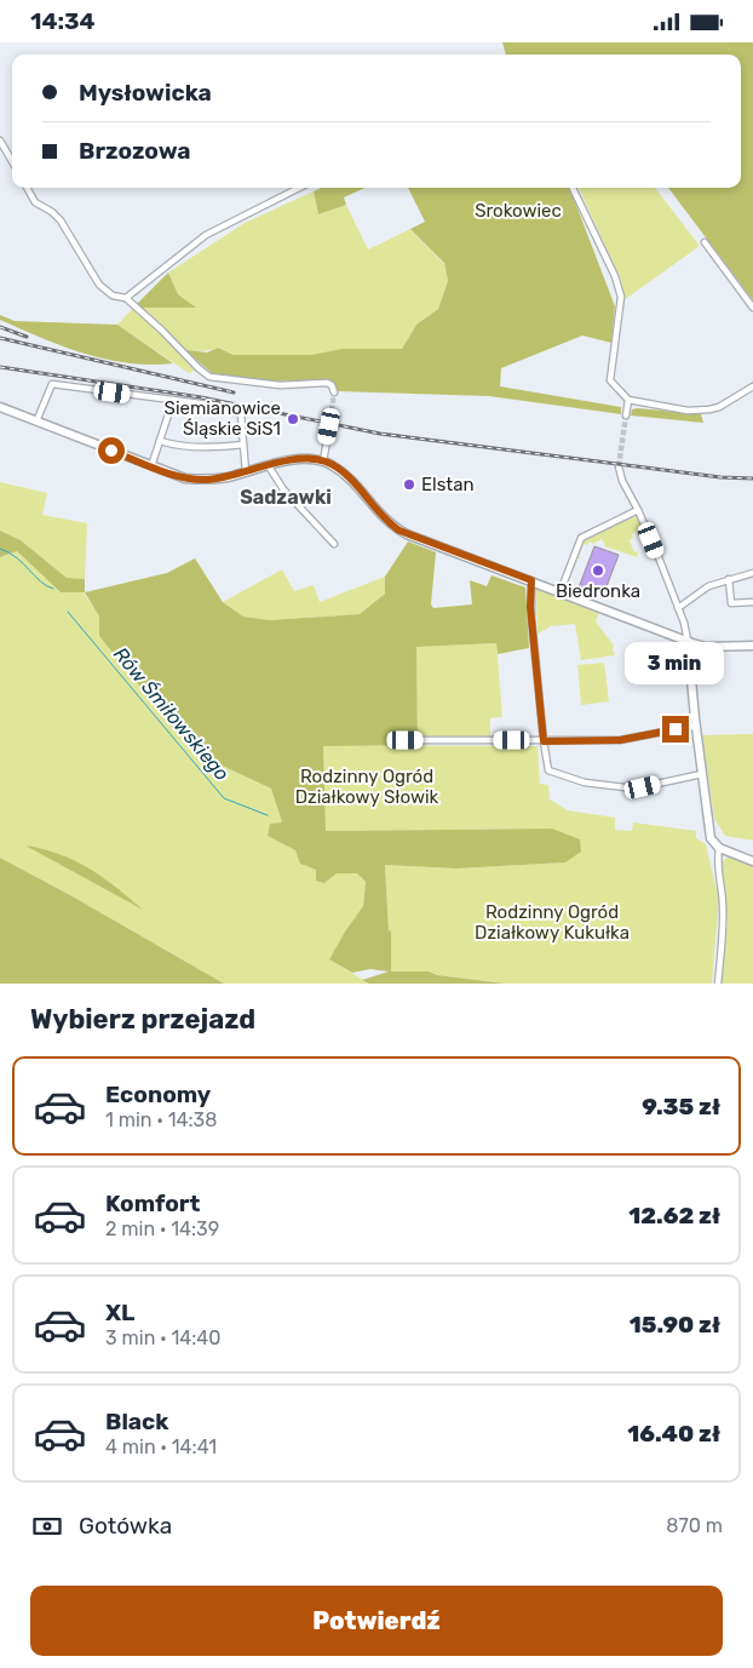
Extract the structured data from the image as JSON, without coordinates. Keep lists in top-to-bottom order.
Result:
{
  "districts": ["Sadzawki"],
  "water": ["Rów Śmiłowskiego"],
  "parks": ["Srokowiec", "Rodzinny Ogród Działkowy Słowik", "Rodzinny Ogród Działkowy Kukułka"],
  "places": ["Siemianowice Śląskie SiS1", "Elstan", "Biedronka"],
  "page": {
    "status": "14:34",
    "banner": ["Mysłowicka", "Brzozowa"],
    "bubble": "3 min",
    "heading": "Wybierz przejazd",
    "list": [
      {
        "name": "Economy",
        "note": "1 min · 14:38",
        "value": "9.35 zł"
      },
      {
        "name": "Komfort",
        "note": "2 min · 14:39",
        "value": "12.62 zł"
      },
      {
        "name": "XL",
        "note": "3 min · 14:40",
        "value": "15.90 zł"
      },
      {
        "name": "Black",
        "note": "4 min · 14:41",
        "value": "16.40 zł"
      }
    ],
    "pay": ["Gotówka", "870 m"],
    "buttons": "Potwierdź"
  }
}
